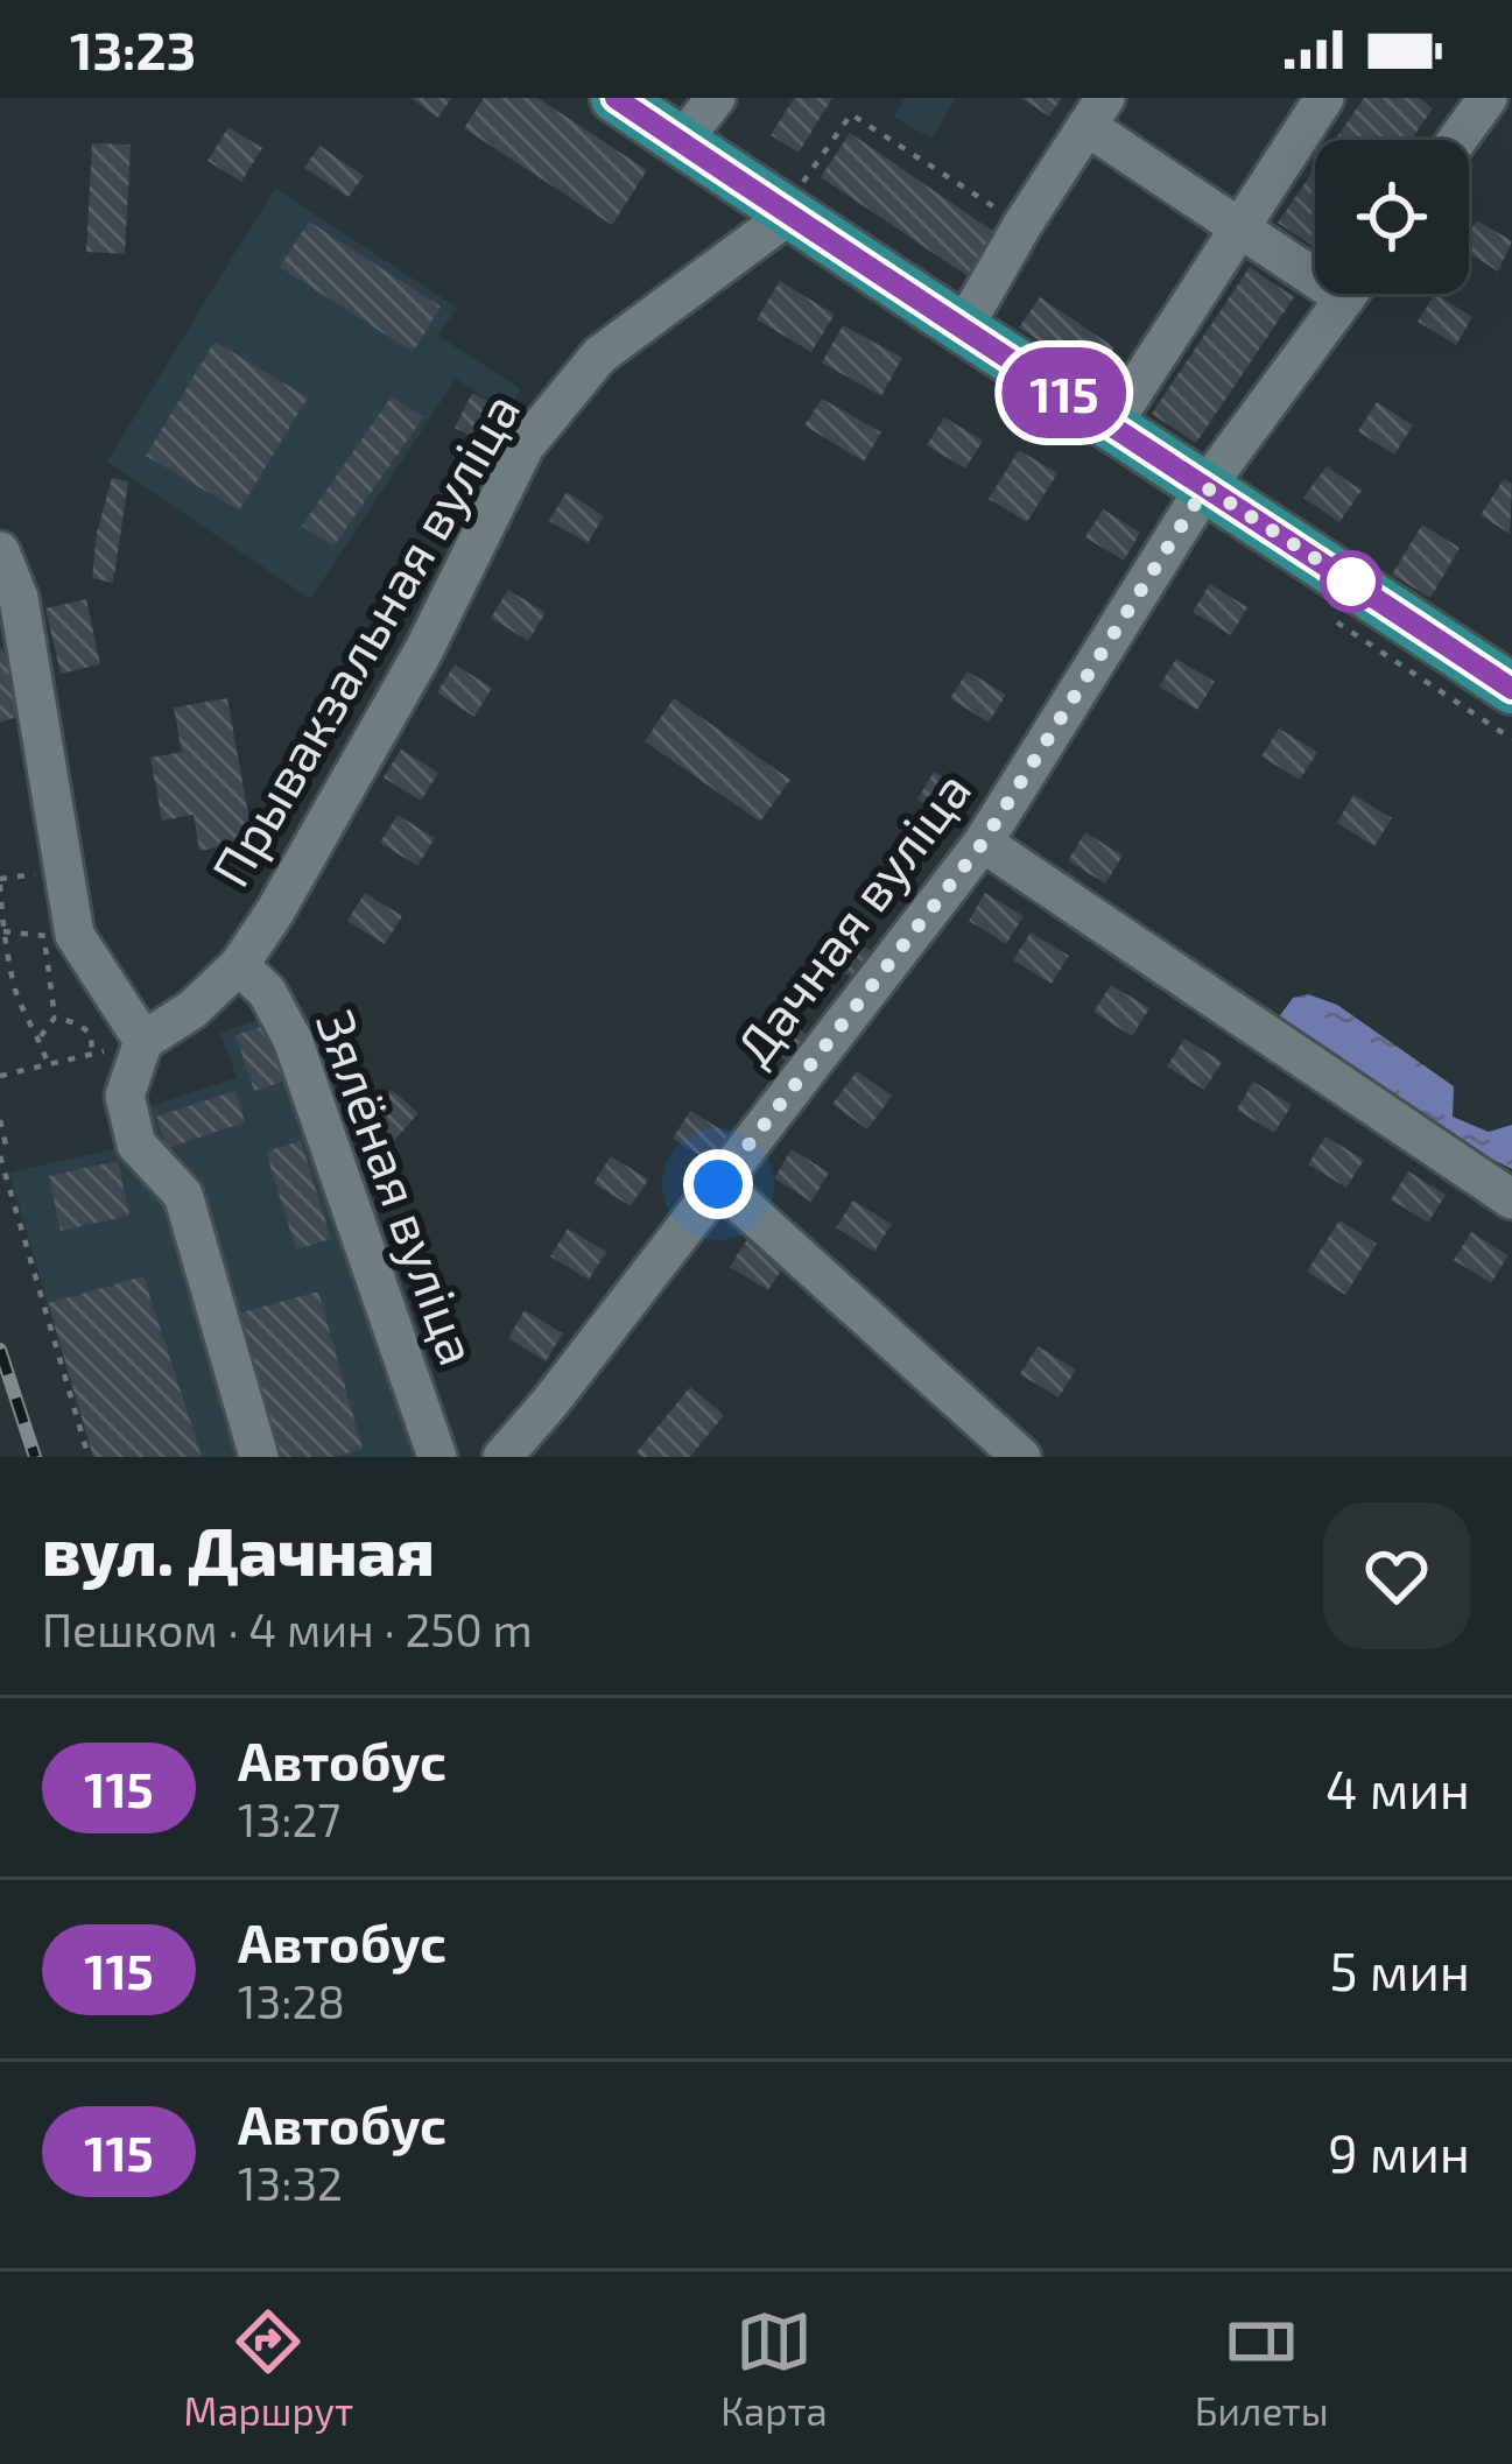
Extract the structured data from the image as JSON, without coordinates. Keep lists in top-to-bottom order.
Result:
{
  "streets": {
    "street": ["Прывакзальная вуліца", "Дачная вуліца", "Зялёная вуліца"]
  },
  "crossings": [
    ["Прывакзальная вуліца", "Зялёная вуліца"]
  ],
  "lines": ["bus line 115"],
  "page": {
    "status": "13:23",
    "on_map": "115",
    "heading": ["вул. Дачная", "Пешком · 4 мин · 250 m"],
    "list": [
      {
        "mark": "115",
        "name": "Автобус",
        "note": "13:27",
        "value": "4 мин"
      },
      {
        "mark": "115",
        "name": "Автобус",
        "note": "13:28",
        "value": "5 мин"
      },
      {
        "mark": "115",
        "name": "Автобус",
        "note": "13:32",
        "value": "9 мин"
      }
    ],
    "tabs": ["Маршрут", "Карта", "Билеты"]
  }
}
